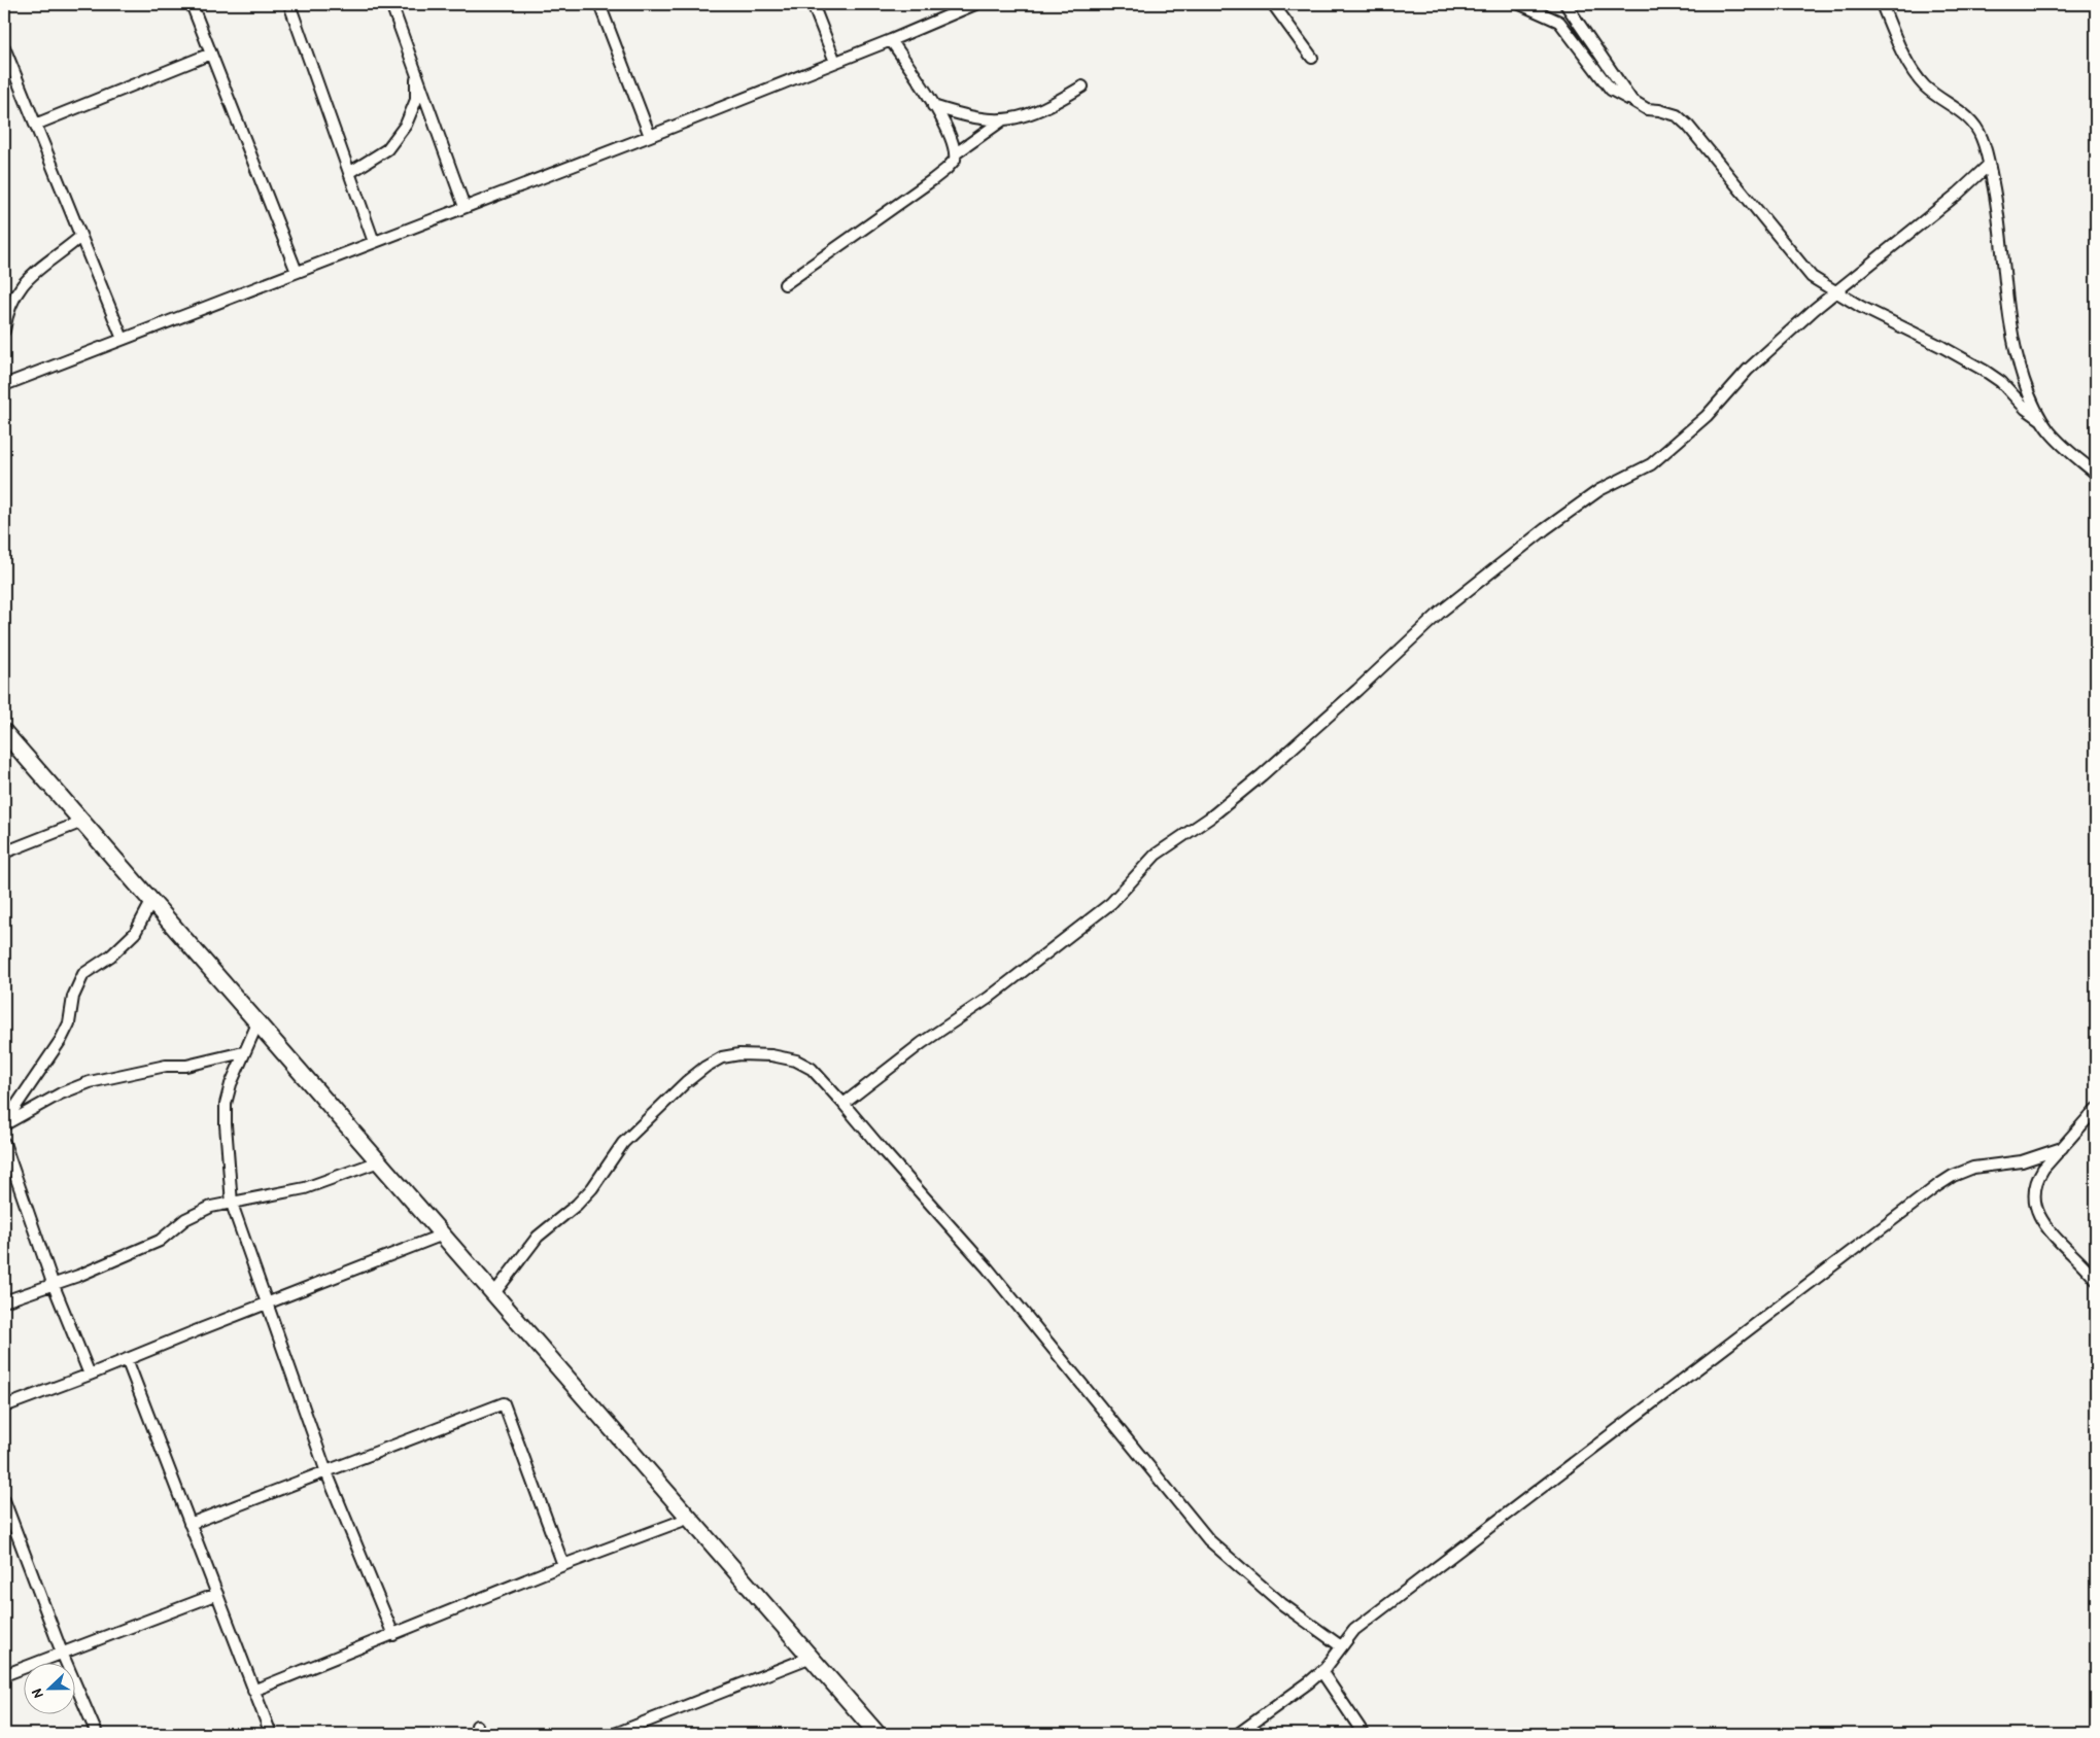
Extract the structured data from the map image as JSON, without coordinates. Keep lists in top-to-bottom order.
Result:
{
  "north": "left"
}
